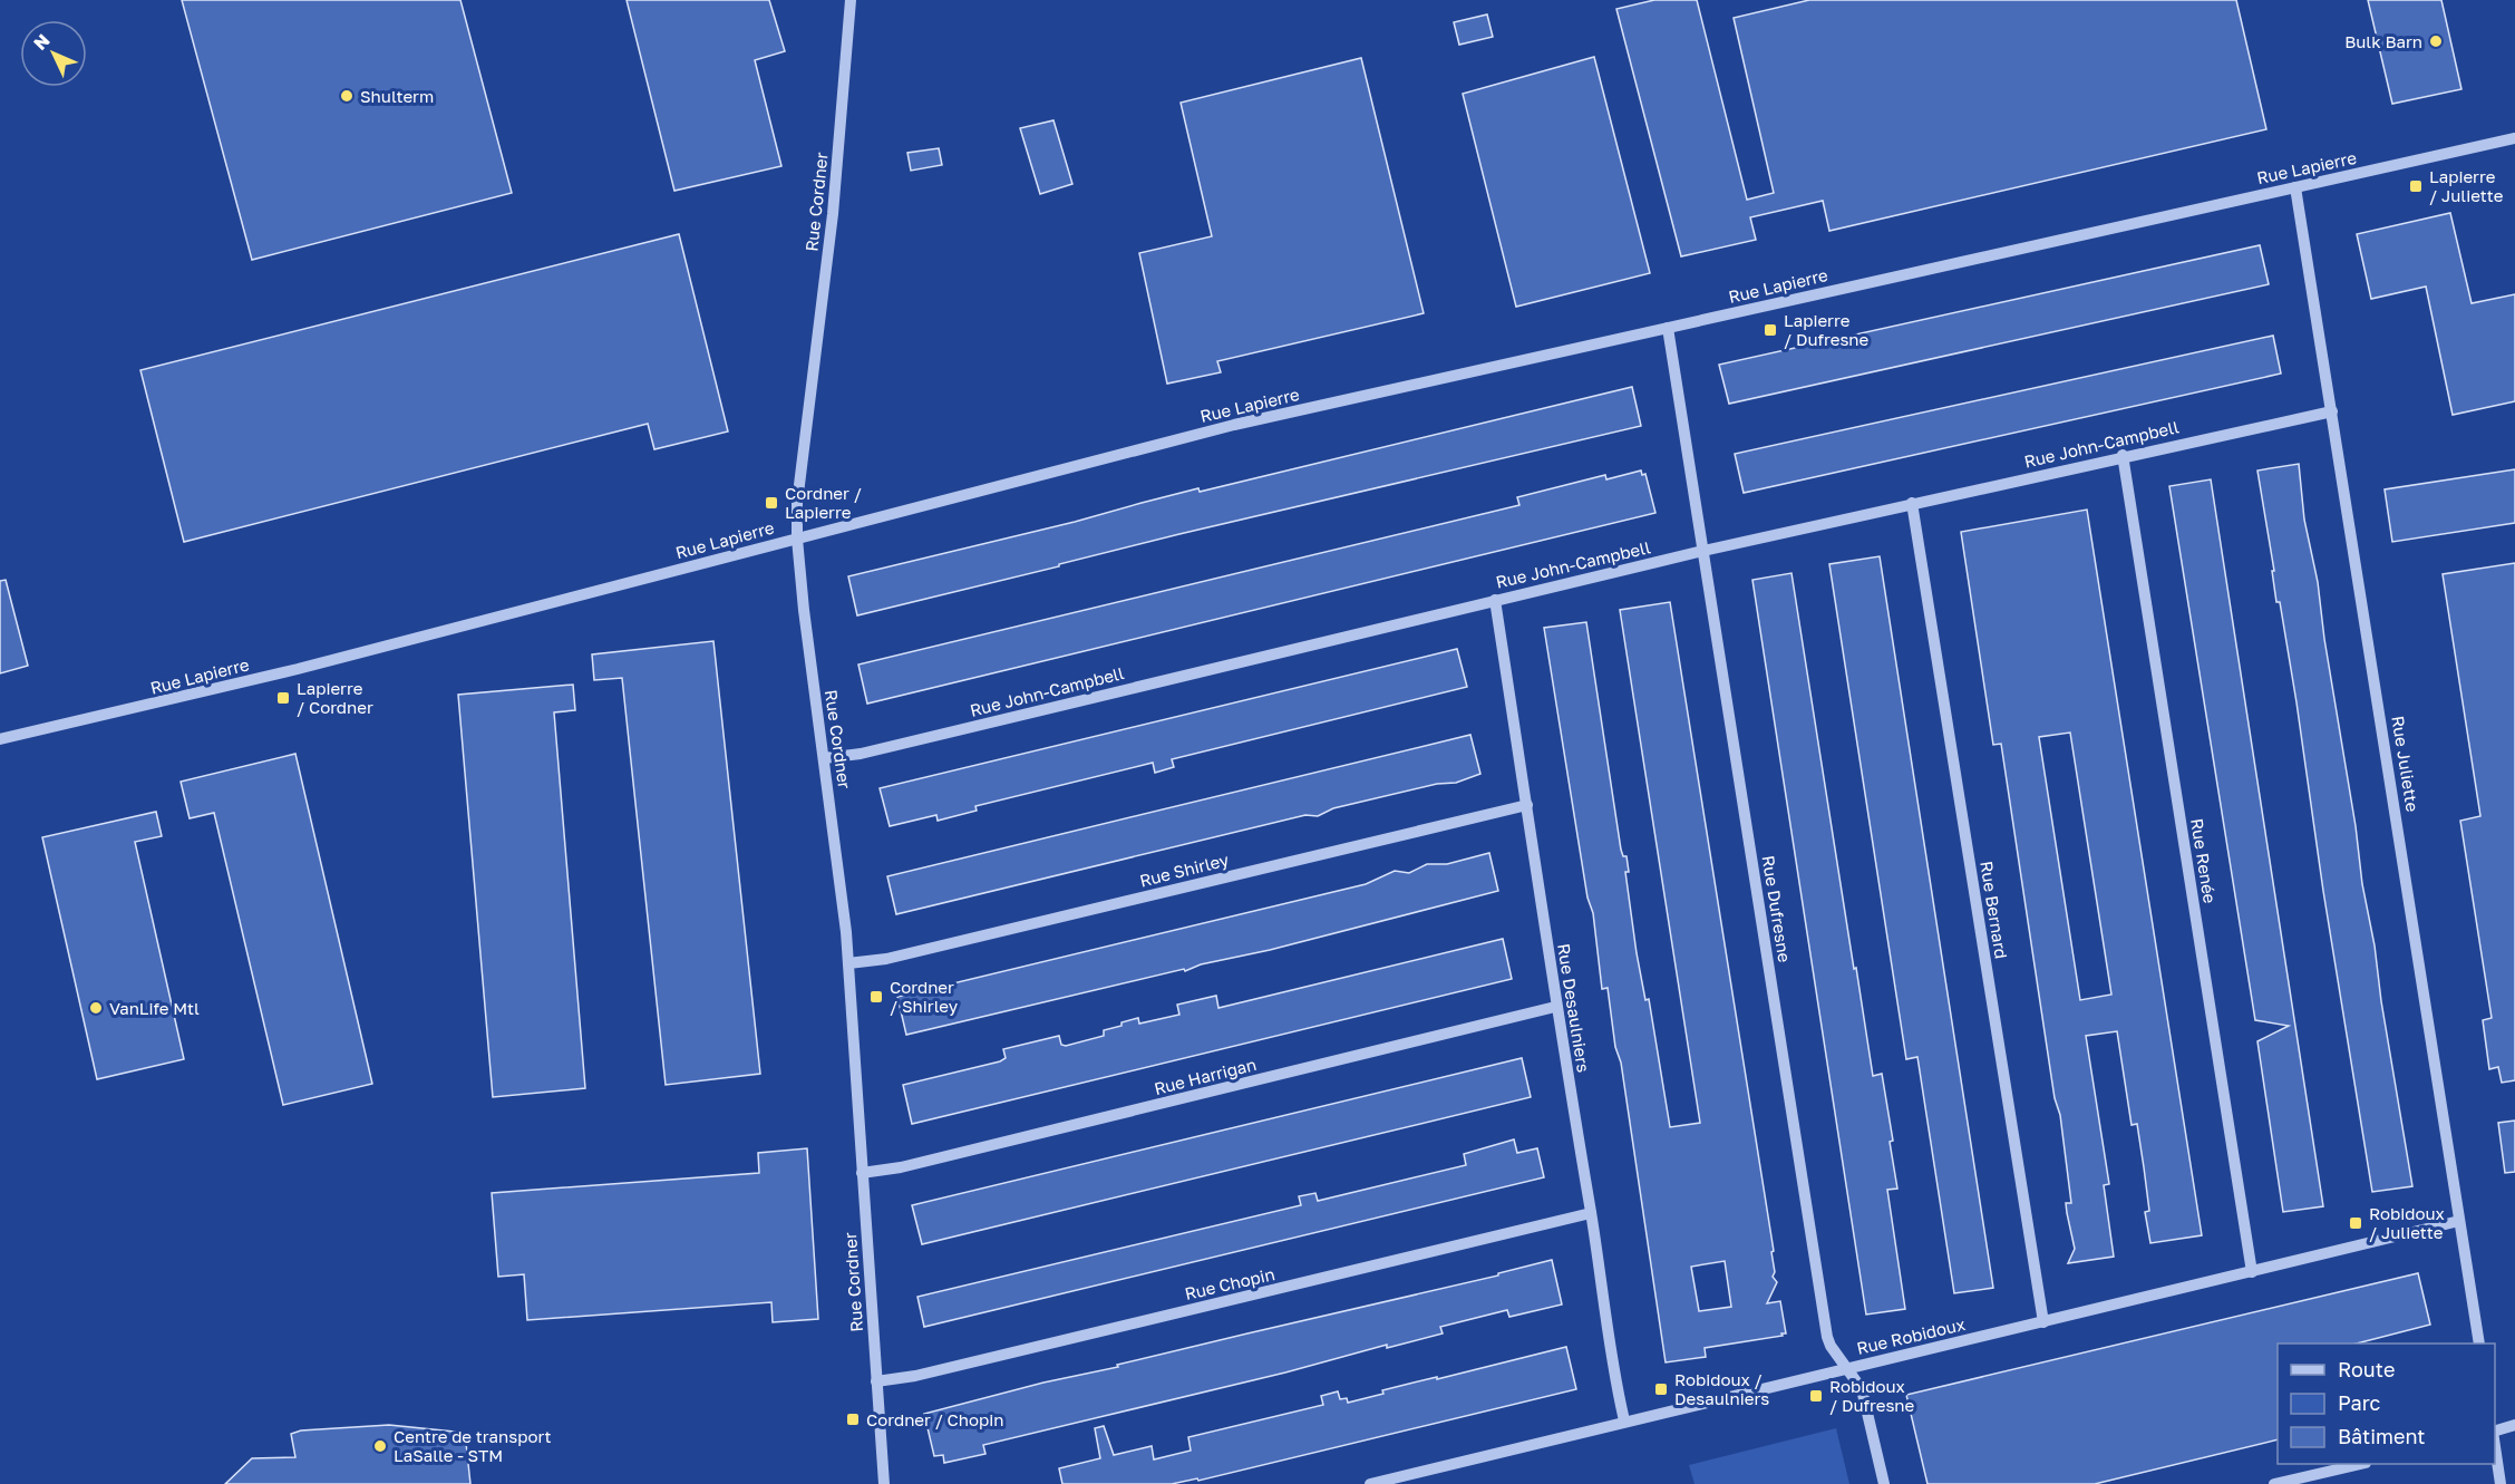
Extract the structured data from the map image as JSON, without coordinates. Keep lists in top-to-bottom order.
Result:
{
  "streets": {
    "street": [
      "Rue Lapierre",
      "Rue Cordner",
      "Rue John-Campbell",
      "Rue Juliette",
      "Rue Renée",
      "Rue Shirley",
      "Rue Dufresne",
      "Rue Bernard",
      "Rue Desaulniers",
      "Rue Harrigan",
      "Rue Chopin",
      "Rue Robidoux"
    ]
  },
  "crossings": [
    ["Rue Lapierre", "Rue Cordner"],
    ["Rue Lapierre", "Rue Juliette"],
    ["Rue Lapierre", "Rue Dufresne"],
    ["Rue Cordner", "Rue John-Campbell"],
    ["Rue Cordner", "Rue Shirley"],
    ["Rue Cordner", "Rue Harrigan"],
    ["Rue Cordner", "Rue Chopin"],
    ["Rue John-Campbell", "Rue Juliette"],
    ["Rue John-Campbell", "Rue Renée"],
    ["Rue John-Campbell", "Rue Dufresne"],
    ["Rue John-Campbell", "Rue Bernard"],
    ["Rue John-Campbell", "Rue Desaulniers"],
    ["Rue Juliette", "Rue Robidoux"],
    ["Rue Renée", "Rue Robidoux"],
    ["Rue Shirley", "Rue Desaulniers"],
    ["Rue Dufresne", "Rue Robidoux"],
    ["Rue Bernard", "Rue Robidoux"],
    ["Rue Desaulniers", "Rue Harrigan"],
    ["Rue Desaulniers", "Rue Chopin"],
    ["Rue Desaulniers", "Rue Robidoux"]
  ],
  "places": {
    "other": [
      "Bulk Barn",
      "Shulterm",
      "VanLife Mtl",
      "Centre de transport LaSalle - STM"
    ],
    "transit": [
      "Lapierre / Juliette",
      "Lapierre / Dufresne",
      "Cordner / Lapierre",
      "Lapierre / Cordner",
      "Cordner / Shirley",
      "Robidoux / Juliette",
      "Robidoux / Desaulniers",
      "Robidoux / Dufresne",
      "Cordner / Chopin"
    ]
  },
  "legend": ["Route", "Parc", "Bâtiment"],
  "north": "top left"
}
